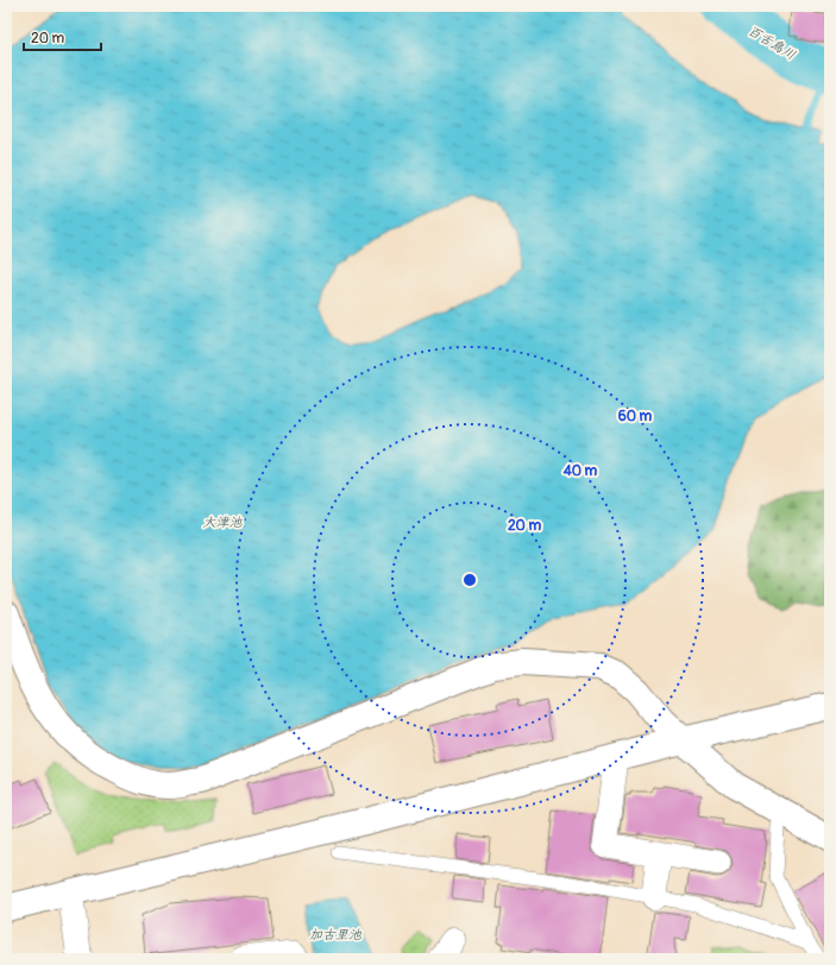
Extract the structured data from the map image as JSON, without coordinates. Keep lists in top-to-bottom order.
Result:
{
  "water": ["百舌鳥川", "大津池", "加古里池"],
  "scale_bar": "20 m",
  "rings": ["60 m", "40 m", "20 m"]
}
